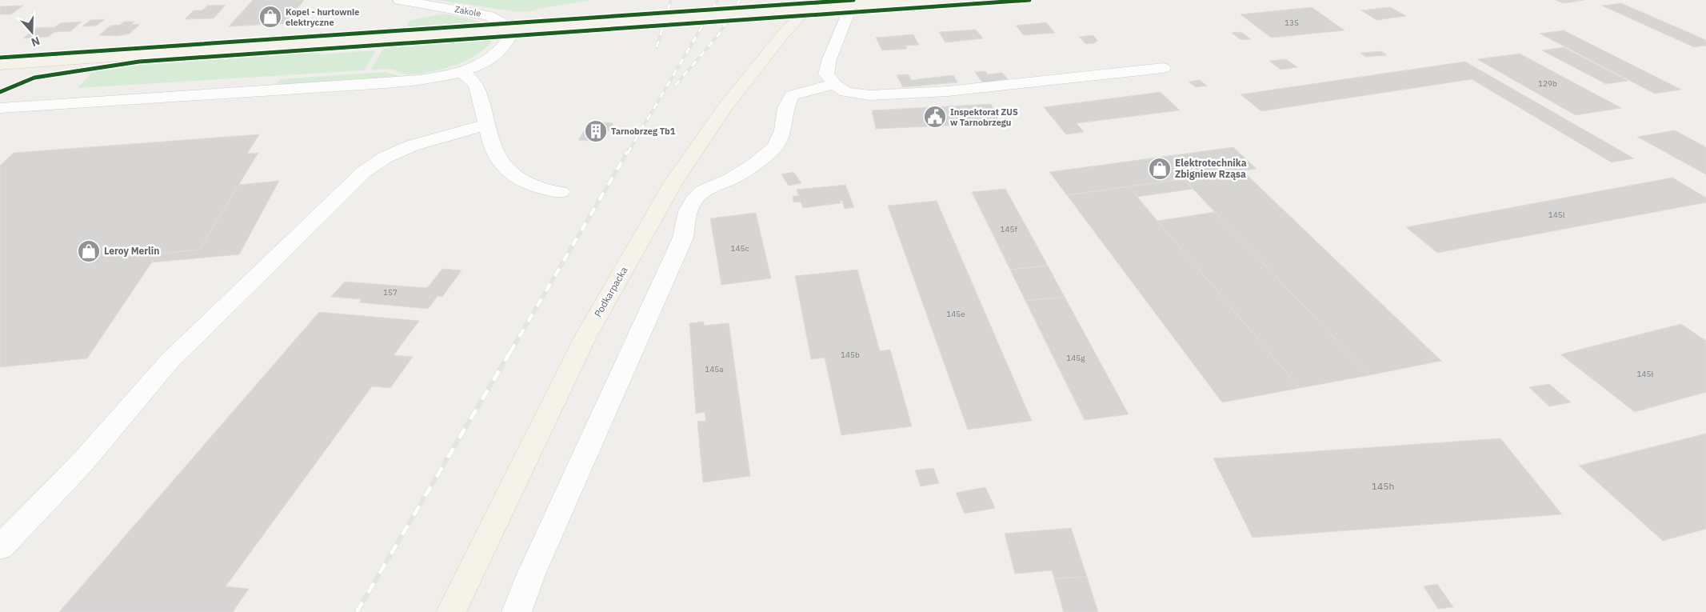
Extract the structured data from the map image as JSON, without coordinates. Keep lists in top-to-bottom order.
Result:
{
  "streets": {
    "main road": ["Podkarpacka"],
    "street": ["Zakole"]
  },
  "places": {
    "shop": ["Kopel - hurtownie elektryczne", "Elektrotechnika Zbigniew Rząsa", "Leroy Merlin"],
    "public building": ["Inspektorat ZUS w Tarnobrzegu"],
    "building": ["Tarnobrzeg Tb1"]
  },
  "house_numbers": [
    "135",
    "129b",
    "145l",
    "145f",
    "145c",
    "157",
    "145e",
    "145b",
    "145g",
    "145a",
    "145ł",
    "145h"
  ],
  "north": "bottom"
}
